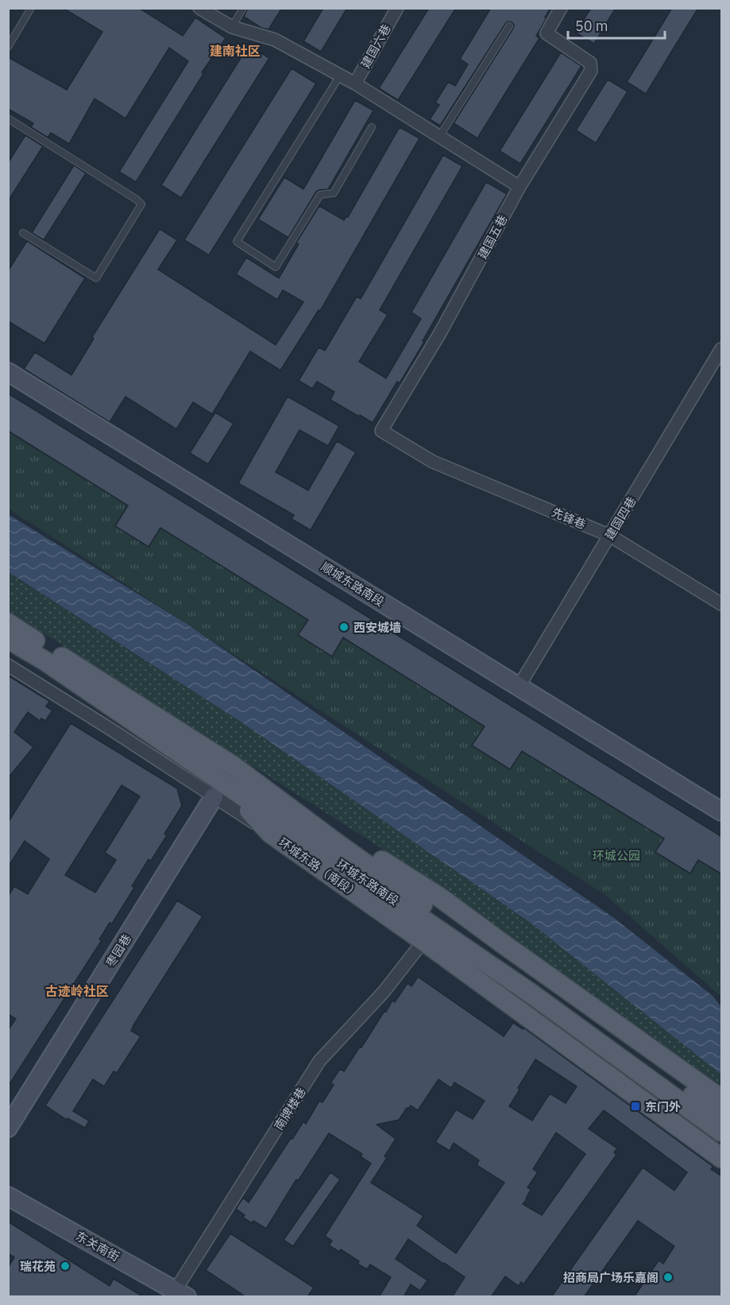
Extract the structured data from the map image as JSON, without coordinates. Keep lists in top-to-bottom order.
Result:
{
  "streets": {
    "main road": ["环城东路（南段）", "环城东路南段"],
    "street": [
      "建国六巷",
      "建国五巷",
      "先锋巷",
      "建国四巷",
      "顺城东路南段",
      "枣园巷",
      "南牌楼巷",
      "东关南街"
    ]
  },
  "crossings": [
    ["建国五巷", "先锋巷"],
    ["先锋巷", "建国四巷"],
    ["建国四巷", "顺城东路南段"],
    ["环城东路（南段）", "环城东路南段"],
    ["环城东路（南段）", "枣园巷"],
    ["环城东路（南段）", "南牌楼巷"],
    ["环城东路南段", "枣园巷"],
    ["南牌楼巷", "东关南街"]
  ],
  "districts": ["建南社区", "古迹岭社区"],
  "parks": ["环城公园"],
  "places": {
    "other": ["西安城墙", "瑞花苑", "招商局广场乐嘉阁"],
    "transit": ["东门外"]
  },
  "scale_bar": "50 m"
}
